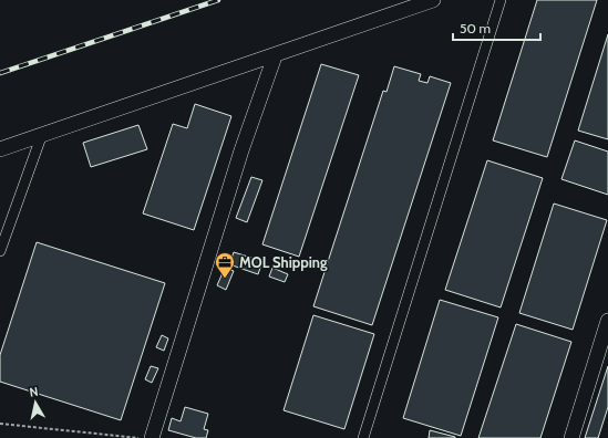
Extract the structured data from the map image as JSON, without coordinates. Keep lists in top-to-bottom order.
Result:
{
  "places": {
    "office": ["MOL Shipping"]
  },
  "scale_bar": "50 m",
  "north": "top"
}
